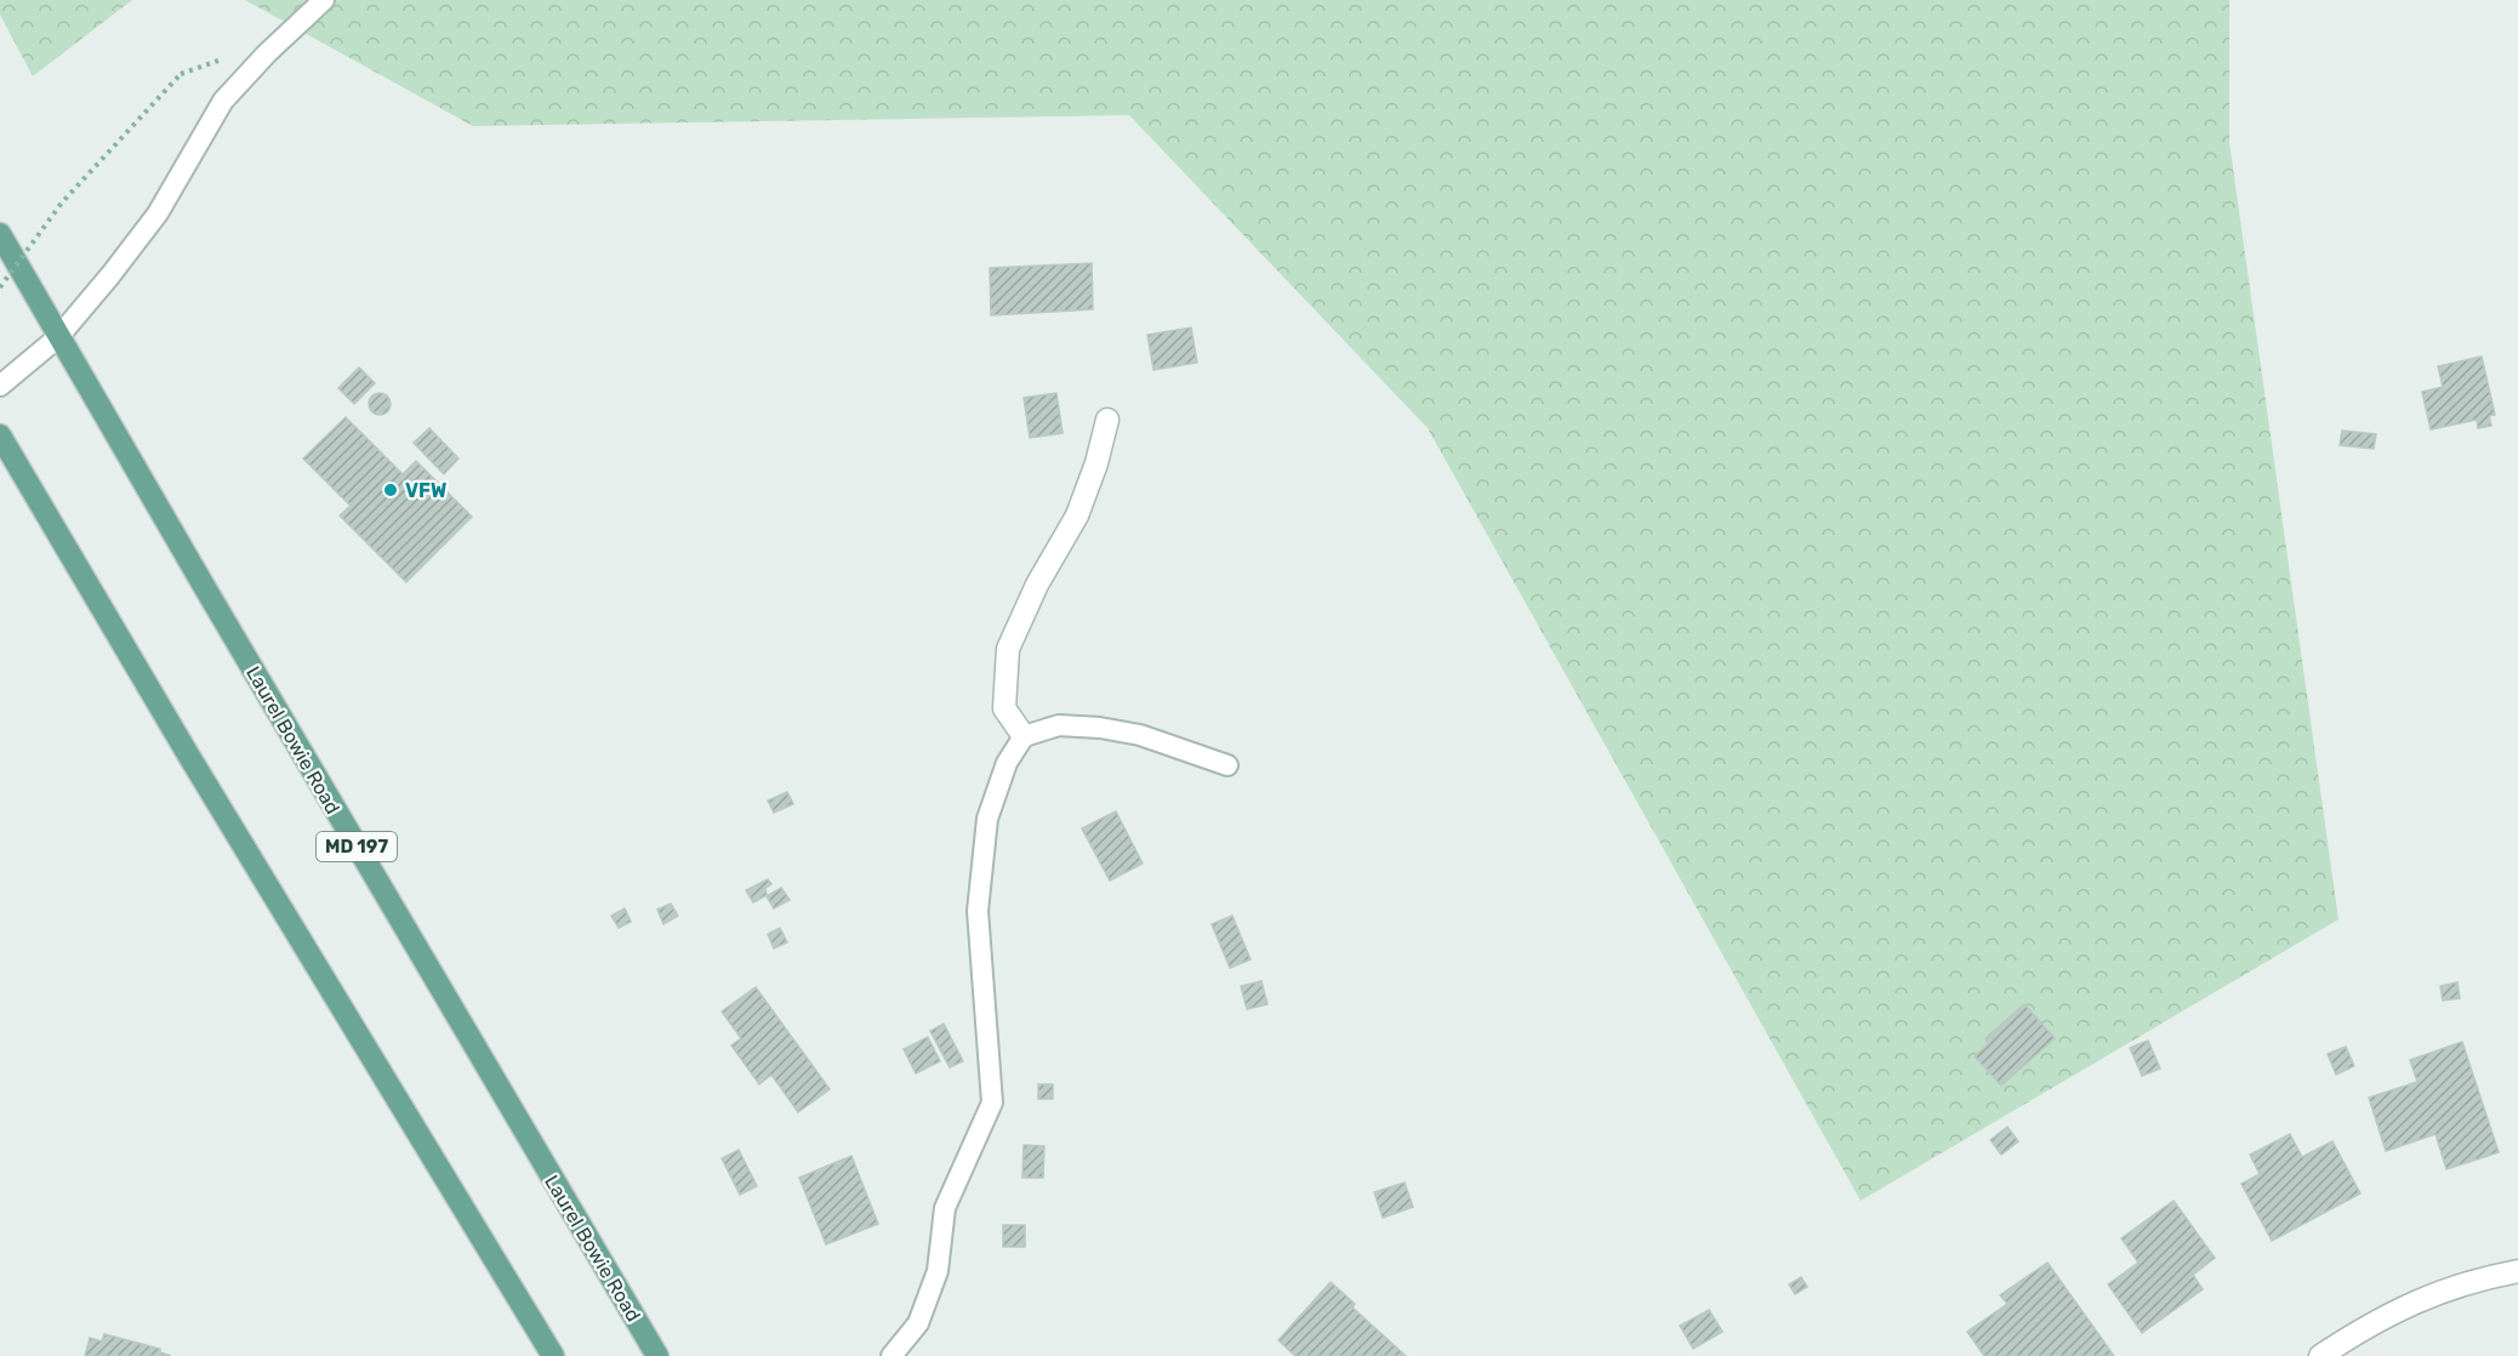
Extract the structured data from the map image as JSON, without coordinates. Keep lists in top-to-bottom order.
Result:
{
  "streets": {
    "main road": ["Laurel Bowie Road", "MD 197"]
  },
  "places": ["VFW"]
}
